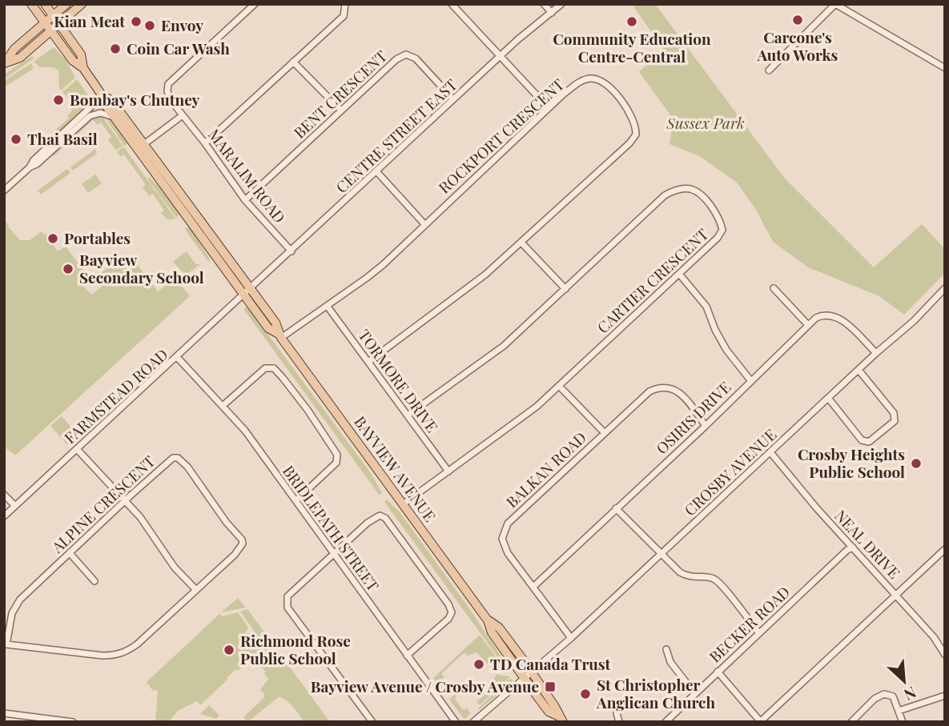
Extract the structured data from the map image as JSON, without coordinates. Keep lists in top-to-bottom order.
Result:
{
  "streets": {
    "main road": ["BAYVIEW AVENUE"],
    "street": [
      "BENT CRESCENT",
      "CENTRE STREET EAST",
      "ROCKPORT CRESCENT",
      "MARALIM ROAD",
      "CARTIER CRESCENT",
      "TORMORE DRIVE",
      "FARMSTEAD ROAD",
      "OSIRIS DRIVE",
      "BALKAN ROAD",
      "CROSBY AVENUE",
      "ALPINE CRESCENT",
      "BRIDLEPATH STREET",
      "NEAL DRIVE",
      "BECKER ROAD"
    ]
  },
  "crossings": [
    ["BENT CRESCENT", "CENTRE STREET EAST"],
    ["BENT CRESCENT", "MARALIM ROAD"],
    ["CENTRE STREET EAST", "MARALIM ROAD"],
    ["CENTRE STREET EAST", "FARMSTEAD ROAD"],
    ["CENTRE STREET EAST", "BAYVIEW AVENUE"],
    ["ROCKPORT CRESCENT", "TORMORE DRIVE"],
    ["ROCKPORT CRESCENT", "BAYVIEW AVENUE"],
    ["CARTIER CRESCENT", "TORMORE DRIVE"],
    ["CARTIER CRESCENT", "BAYVIEW AVENUE"],
    ["FARMSTEAD ROAD", "BAYVIEW AVENUE"],
    ["FARMSTEAD ROAD", "BRIDLEPATH STREET"],
    ["OSIRIS DRIVE", "BALKAN ROAD"],
    ["OSIRIS DRIVE", "CROSBY AVENUE"],
    ["BAYVIEW AVENUE", "CROSBY AVENUE"],
    ["BALKAN ROAD", "CROSBY AVENUE"],
    ["CROSBY AVENUE", "NEAL DRIVE"],
    ["NEAL DRIVE", "BECKER ROAD"]
  ],
  "parks": ["Sussex Park"],
  "places": {
    "other": [
      "Carcone's Auto Works",
      "Kian Meat",
      "Community Education Centre-Central",
      "Envoy",
      "Coin Car Wash",
      "Bombay's Chutney",
      "Thai Basil",
      "Portables",
      "Bayview Secondary School",
      "Crosby Heights Public School",
      "Richmond Rose Public School",
      "TD Canada Trust",
      "St Christopher Anglican Church"
    ],
    "transit": ["Bayview Avenue / Crosby Avenue"]
  },
  "north": "bottom right"
}
